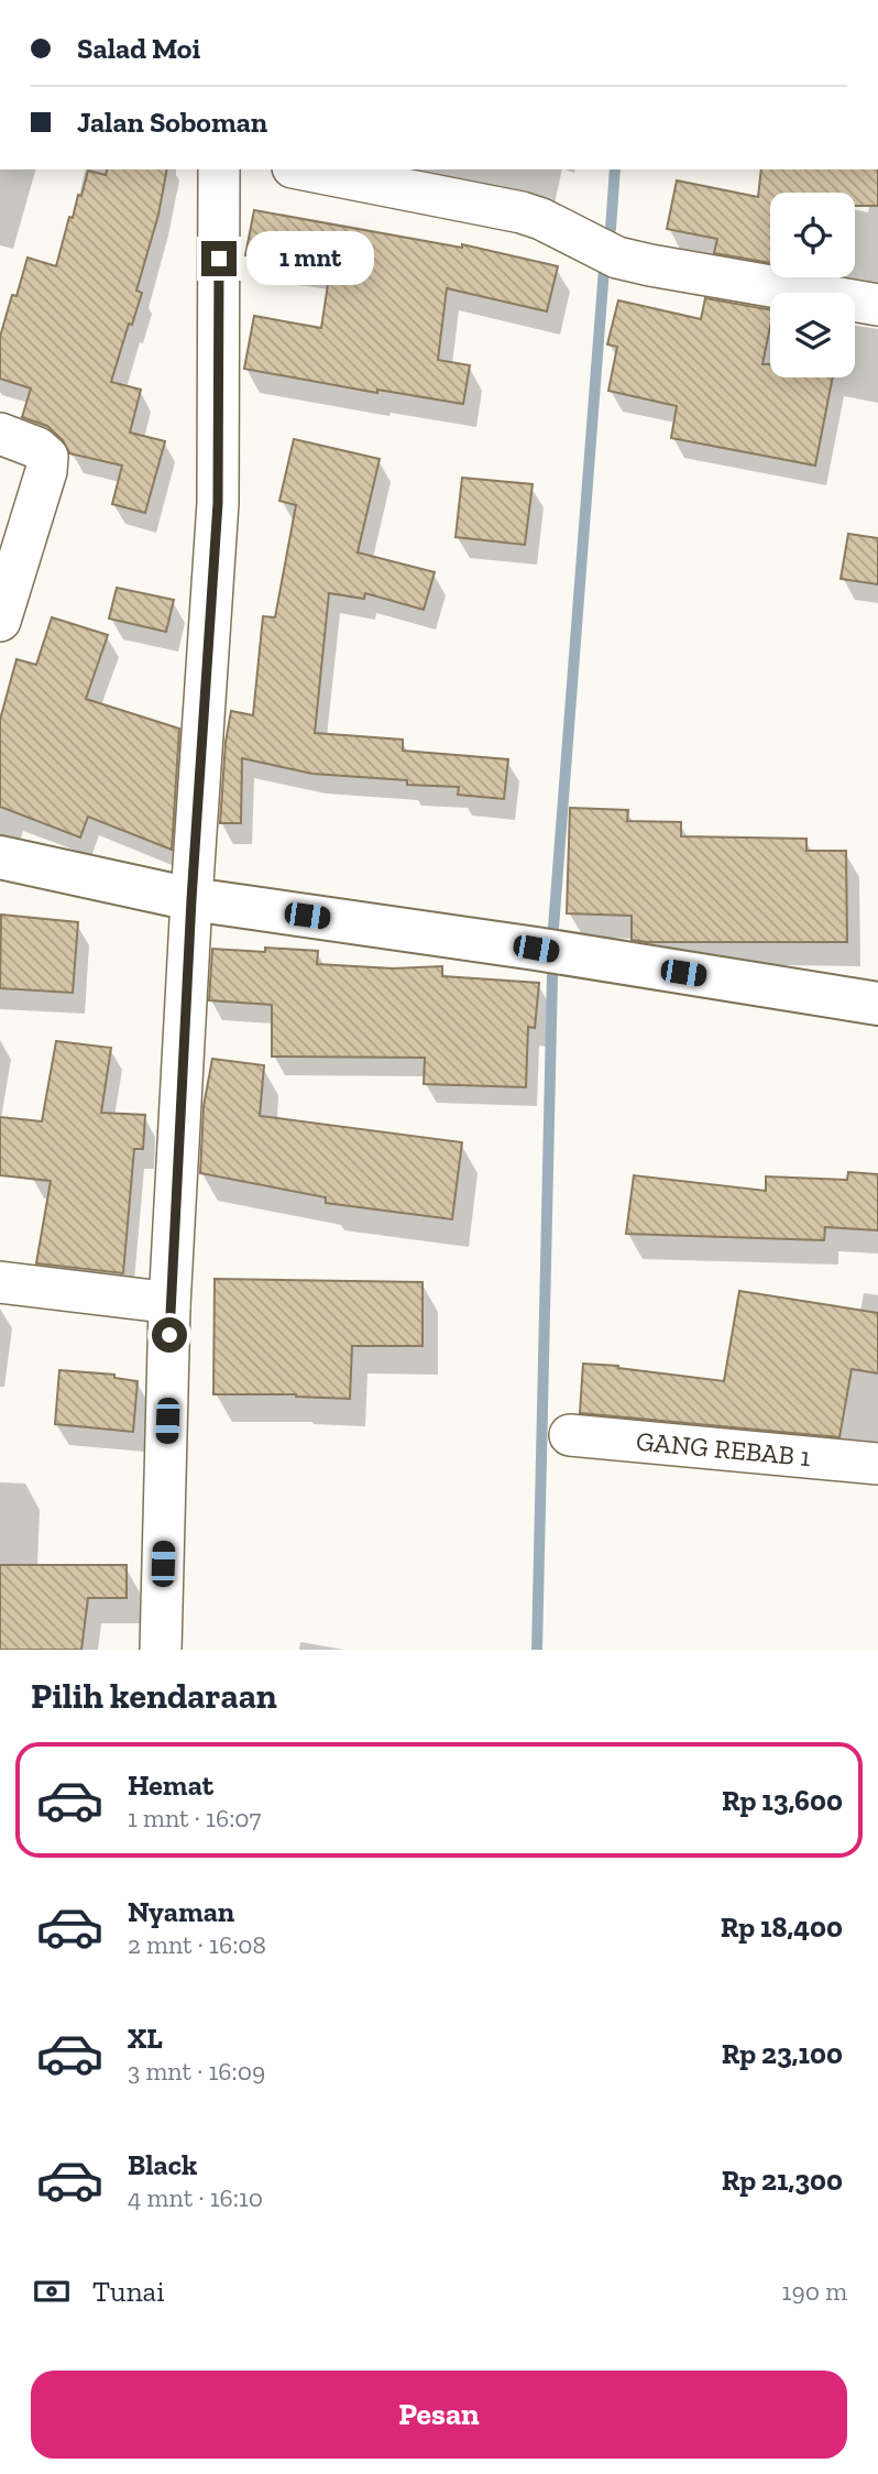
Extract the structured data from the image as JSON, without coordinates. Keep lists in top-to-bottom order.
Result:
{
  "streets": {
    "street": ["GANG REBAB 1"]
  },
  "page": {
    "banner": ["Salad Moi", "Jalan Soboman"],
    "bubble": "1 mnt",
    "heading": "Pilih kendaraan",
    "list": [
      {
        "name": "Hemat",
        "note": "1 mnt · 16:07",
        "value": "Rp 13,600"
      },
      {
        "name": "Nyaman",
        "note": "2 mnt · 16:08",
        "value": "Rp 18,400"
      },
      {
        "name": "XL",
        "note": "3 mnt · 16:09",
        "value": "Rp 23,100"
      },
      {
        "name": "Black",
        "note": "4 mnt · 16:10",
        "value": "Rp 21,300"
      }
    ],
    "pay": ["Tunai", "190 m"],
    "buttons": "Pesan"
  }
}
